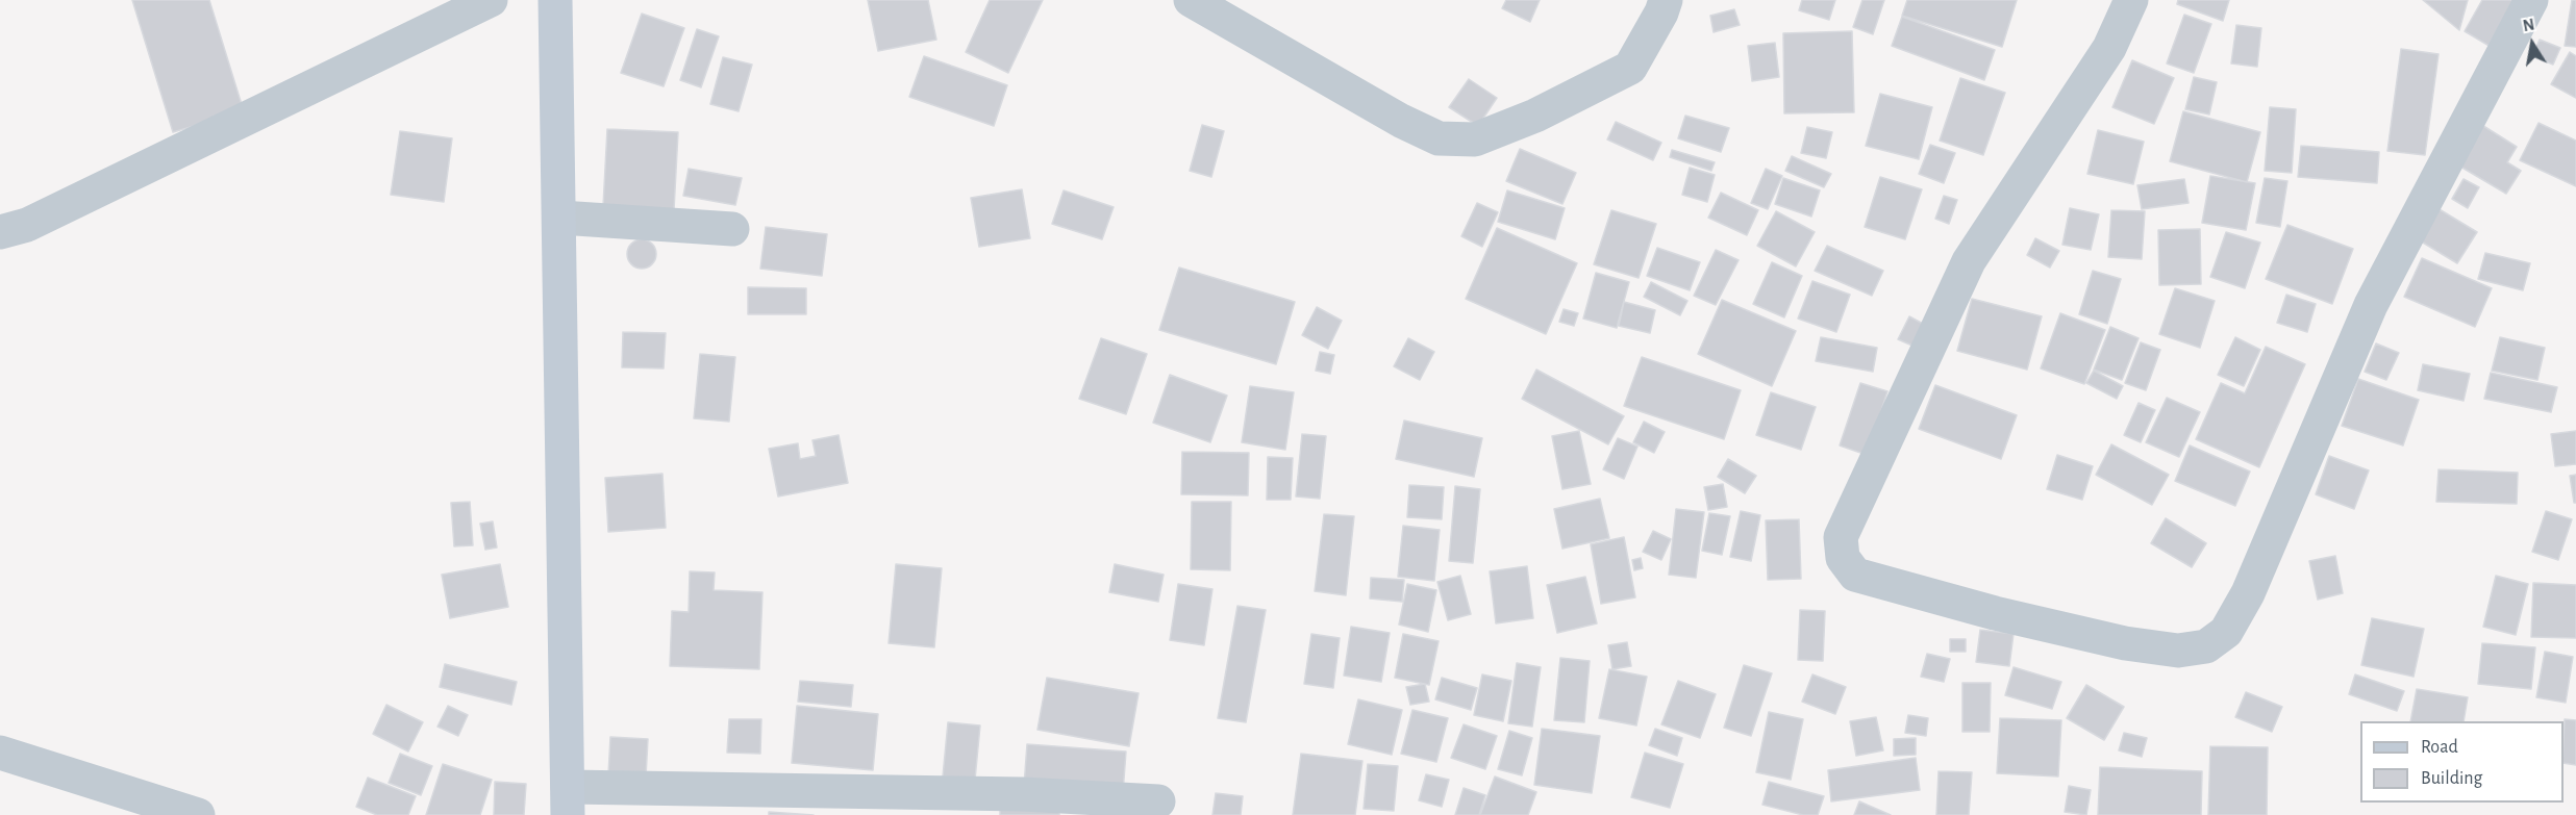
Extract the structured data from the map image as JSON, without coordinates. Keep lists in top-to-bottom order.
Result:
{
  "legend": ["Road", "Building"],
  "north": "top"
}
